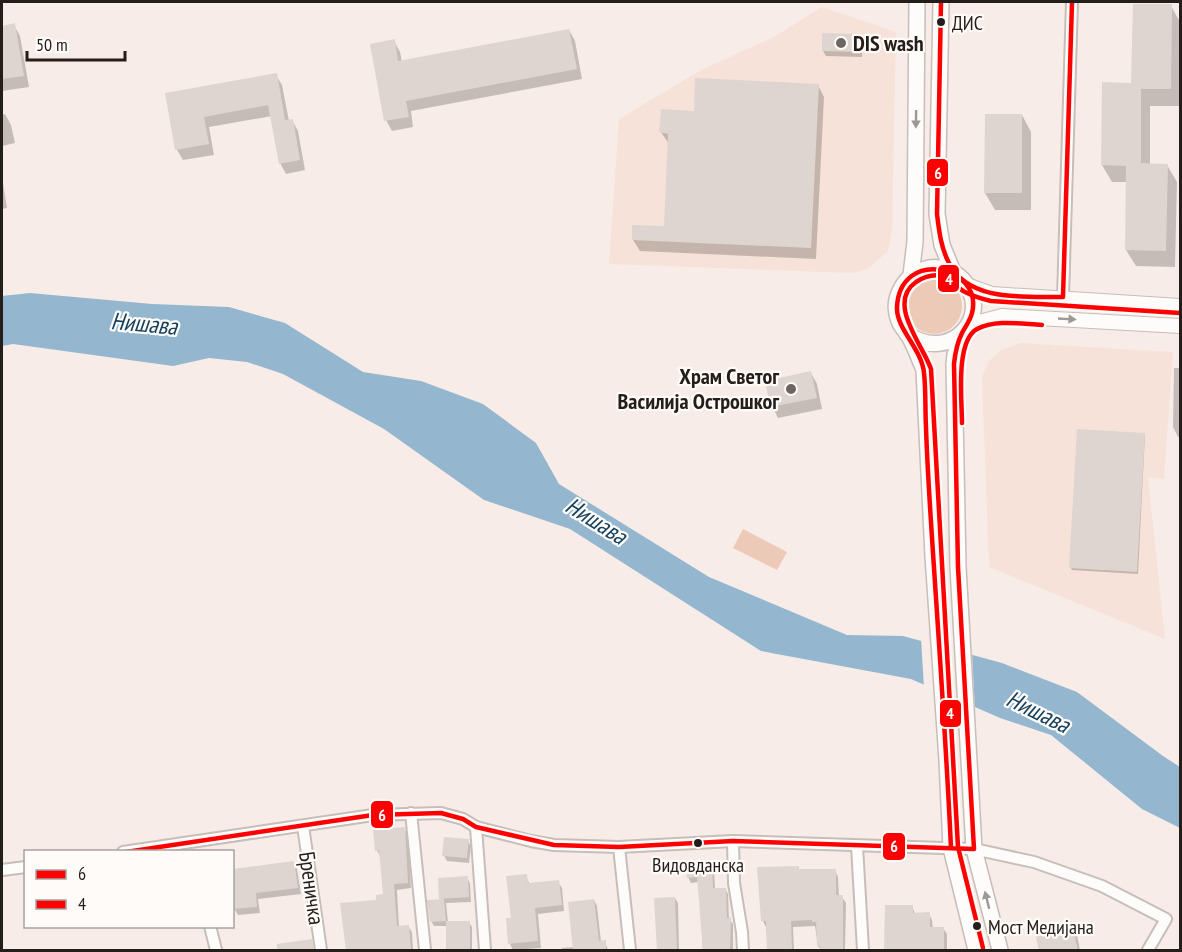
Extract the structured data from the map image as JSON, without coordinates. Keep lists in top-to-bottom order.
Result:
{
  "streets": {
    "street": ["Бреничка"]
  },
  "water": ["Нишава"],
  "places": [
    "ДИС",
    "DIS wash",
    "Храм Светог Василија Острошког",
    "Видовданска",
    "Мост Медијана"
  ],
  "lines": ["transit line 6", "transit line 4"],
  "legend": ["6", "4"],
  "scale_bar": "50 m"
}
